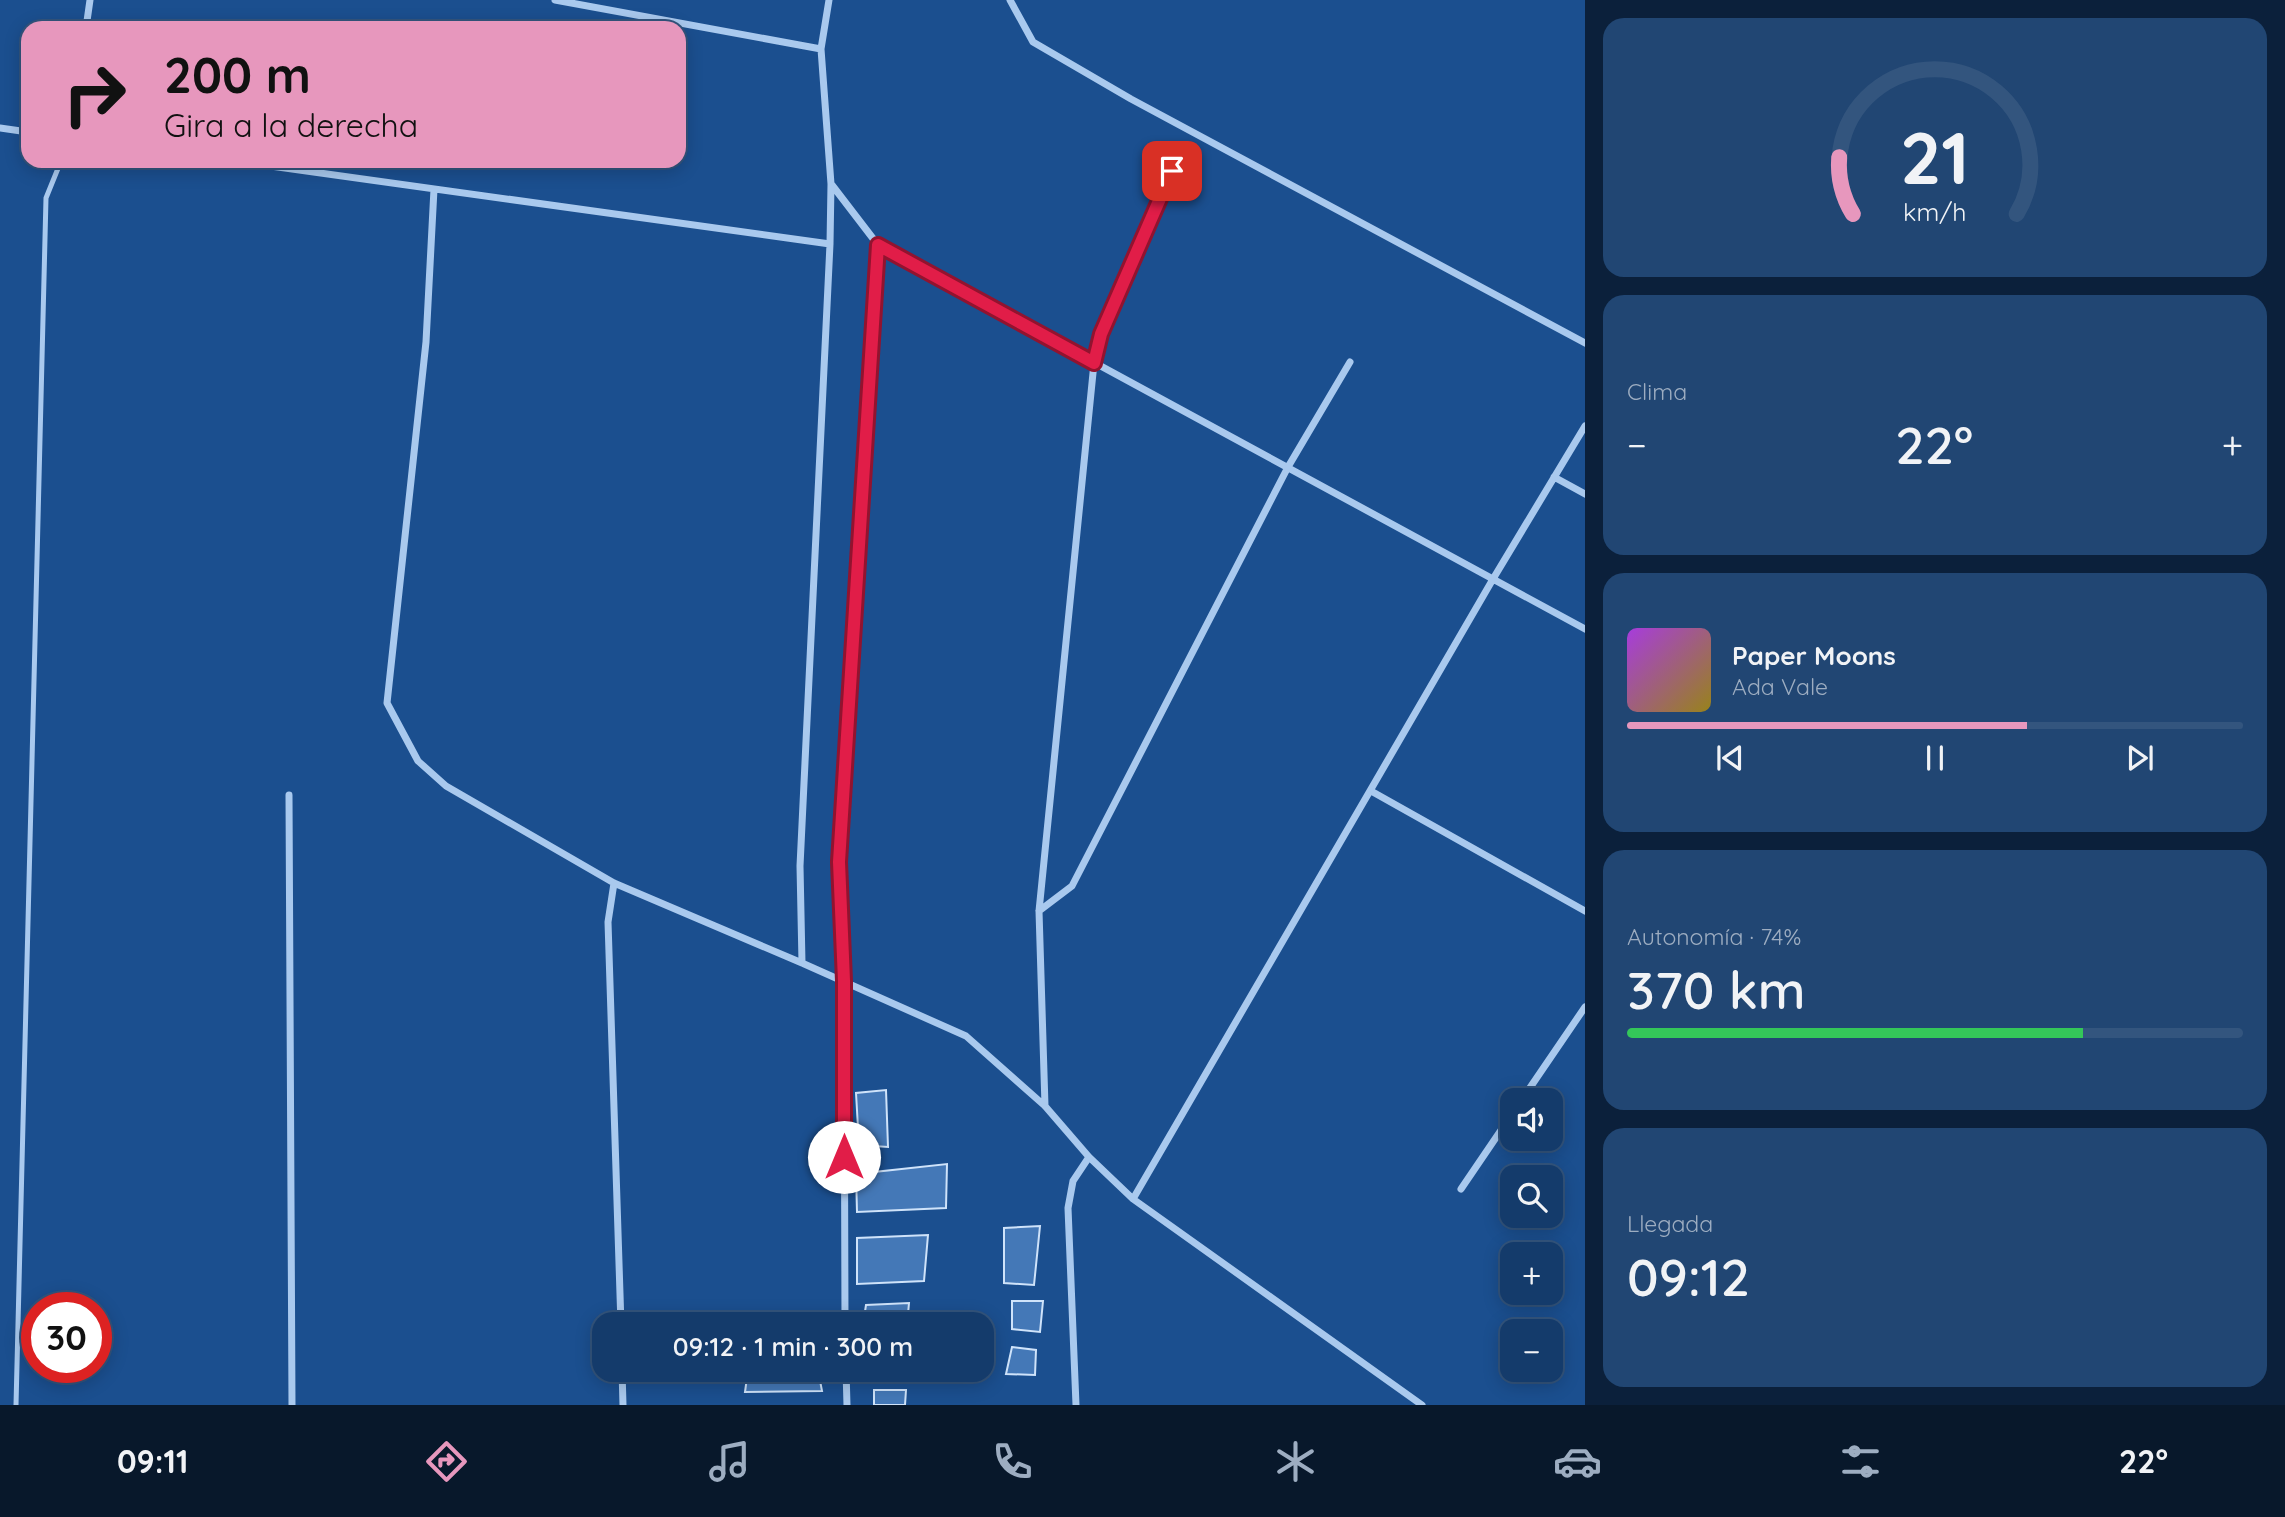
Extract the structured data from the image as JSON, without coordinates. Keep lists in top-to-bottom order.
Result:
{
  "page": {
    "turn": ["200 m", "Gira a la derecha"],
    "tile": [
      "Clima",
      ["Autonomía · 74%", "370 km"],
      ["Llegada", "09:12"]
    ],
    "heat": ["−", "22°", "+"],
    "song": ["Paper Moons", "Ada Vale"],
    "map_buttons": ["+", "−"],
    "limit": "30",
    "trip": "09:12 · 1 min · 300 m",
    "tabs": ["09:11", "22°"],
    "gauge": ["21", "km/h"]
  }
}
